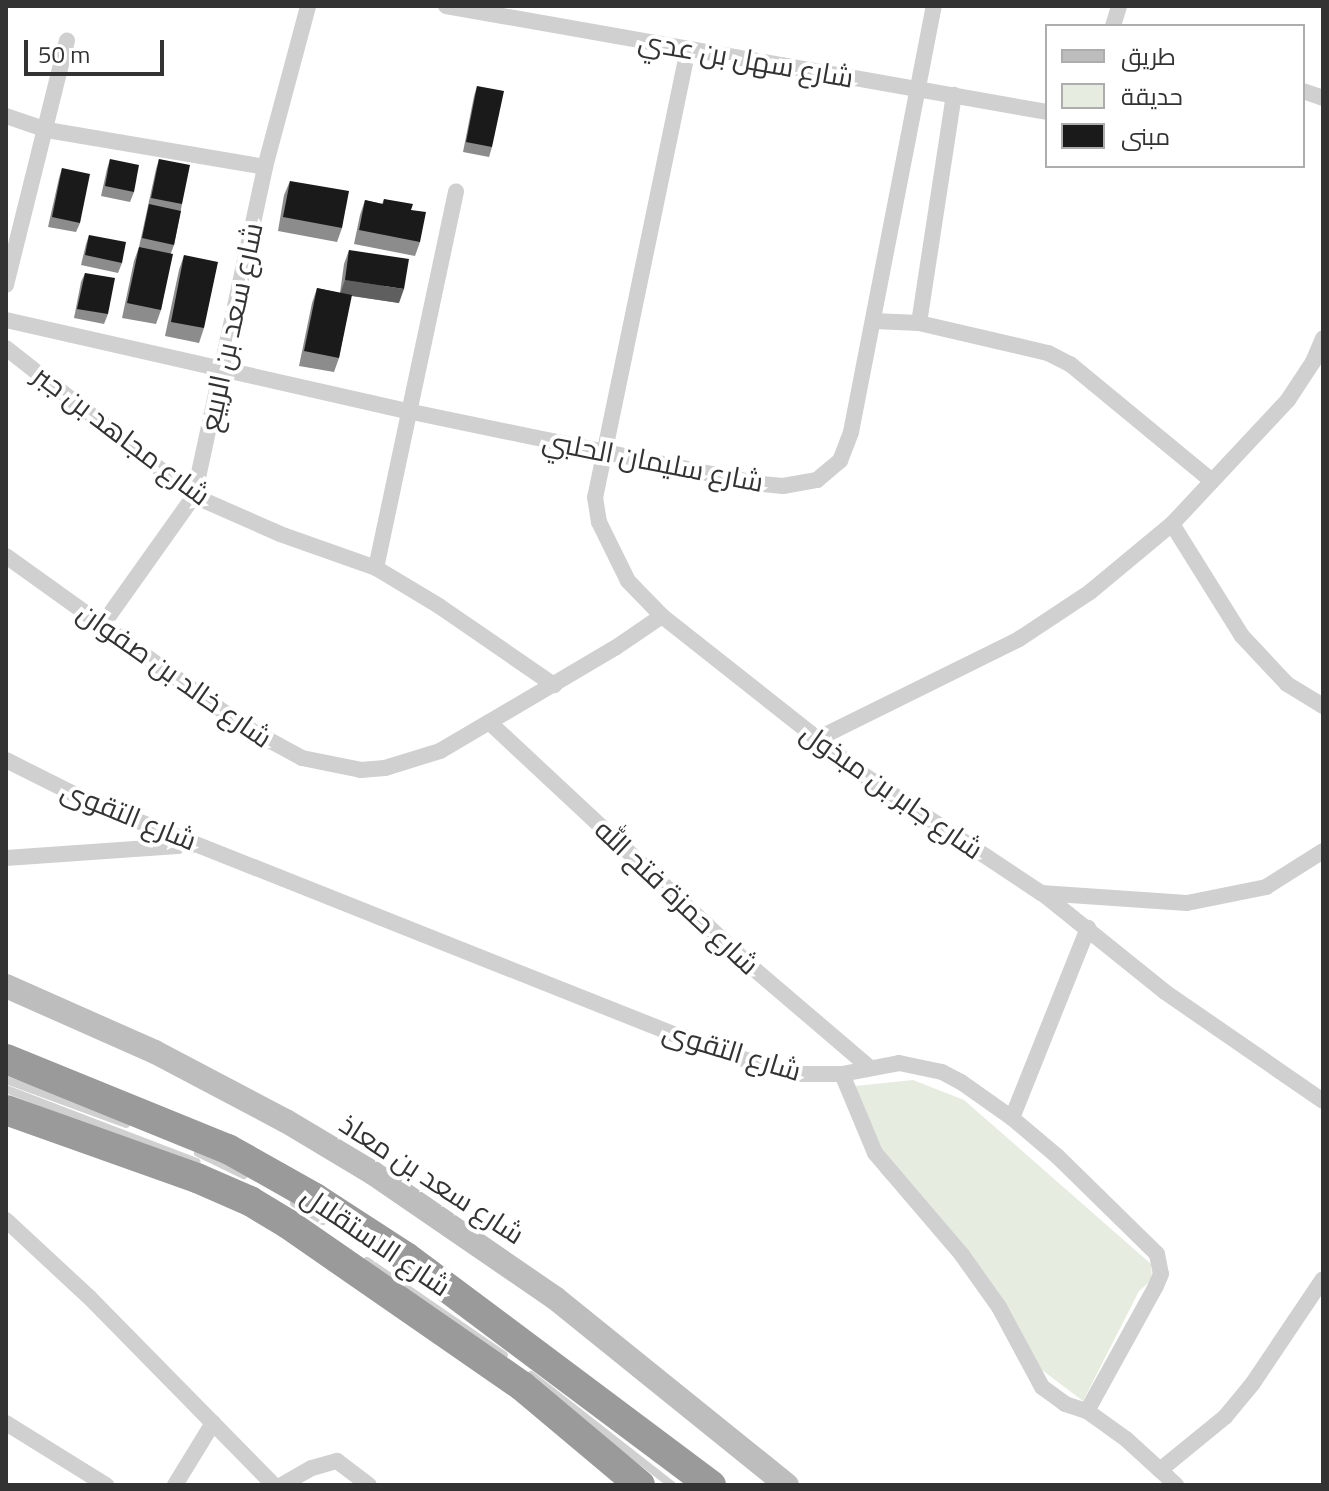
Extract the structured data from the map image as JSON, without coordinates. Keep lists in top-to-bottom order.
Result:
{
  "streets": {
    "highway": ["شارع الاستقلال"],
    "street": [
      "شارع سهل بن عدي",
      "شارع سعد بن الربيع",
      "شارع مجاهد بن جبر",
      "شارع سليمان الحلبي",
      "شارع خالد بن صفوان",
      "شارع جابر بن مبذول",
      "شارع التقوى",
      "شارع حمزة فتح الله",
      "شارع سعد بن معاذ"
    ]
  },
  "crossings": [
    ["شارع سهل بن عدي", "شارع سليمان الحلبي"],
    ["شارع سهل بن عدي", "شارع جابر بن مبذول"],
    ["شارع سعد بن الربيع", "شارع مجاهد بن جبر"],
    ["شارع سعد بن الربيع", "شارع سليمان الحلبي"],
    ["شارع سعد بن الربيع", "شارع خالد بن صفوان"],
    ["شارع مجاهد بن جبر", "شارع خالد بن صفوان"],
    ["شارع سليمان الحلبي", "شارع جابر بن مبذول"],
    ["شارع خالد بن صفوان", "شارع جابر بن مبذول"],
    ["شارع خالد بن صفوان", "شارع حمزة فتح الله"],
    ["شارع التقوى", "شارع حمزة فتح الله"]
  ],
  "legend": ["طريق", "حديقة", "مبنى"],
  "scale_bar": "50 m"
}
